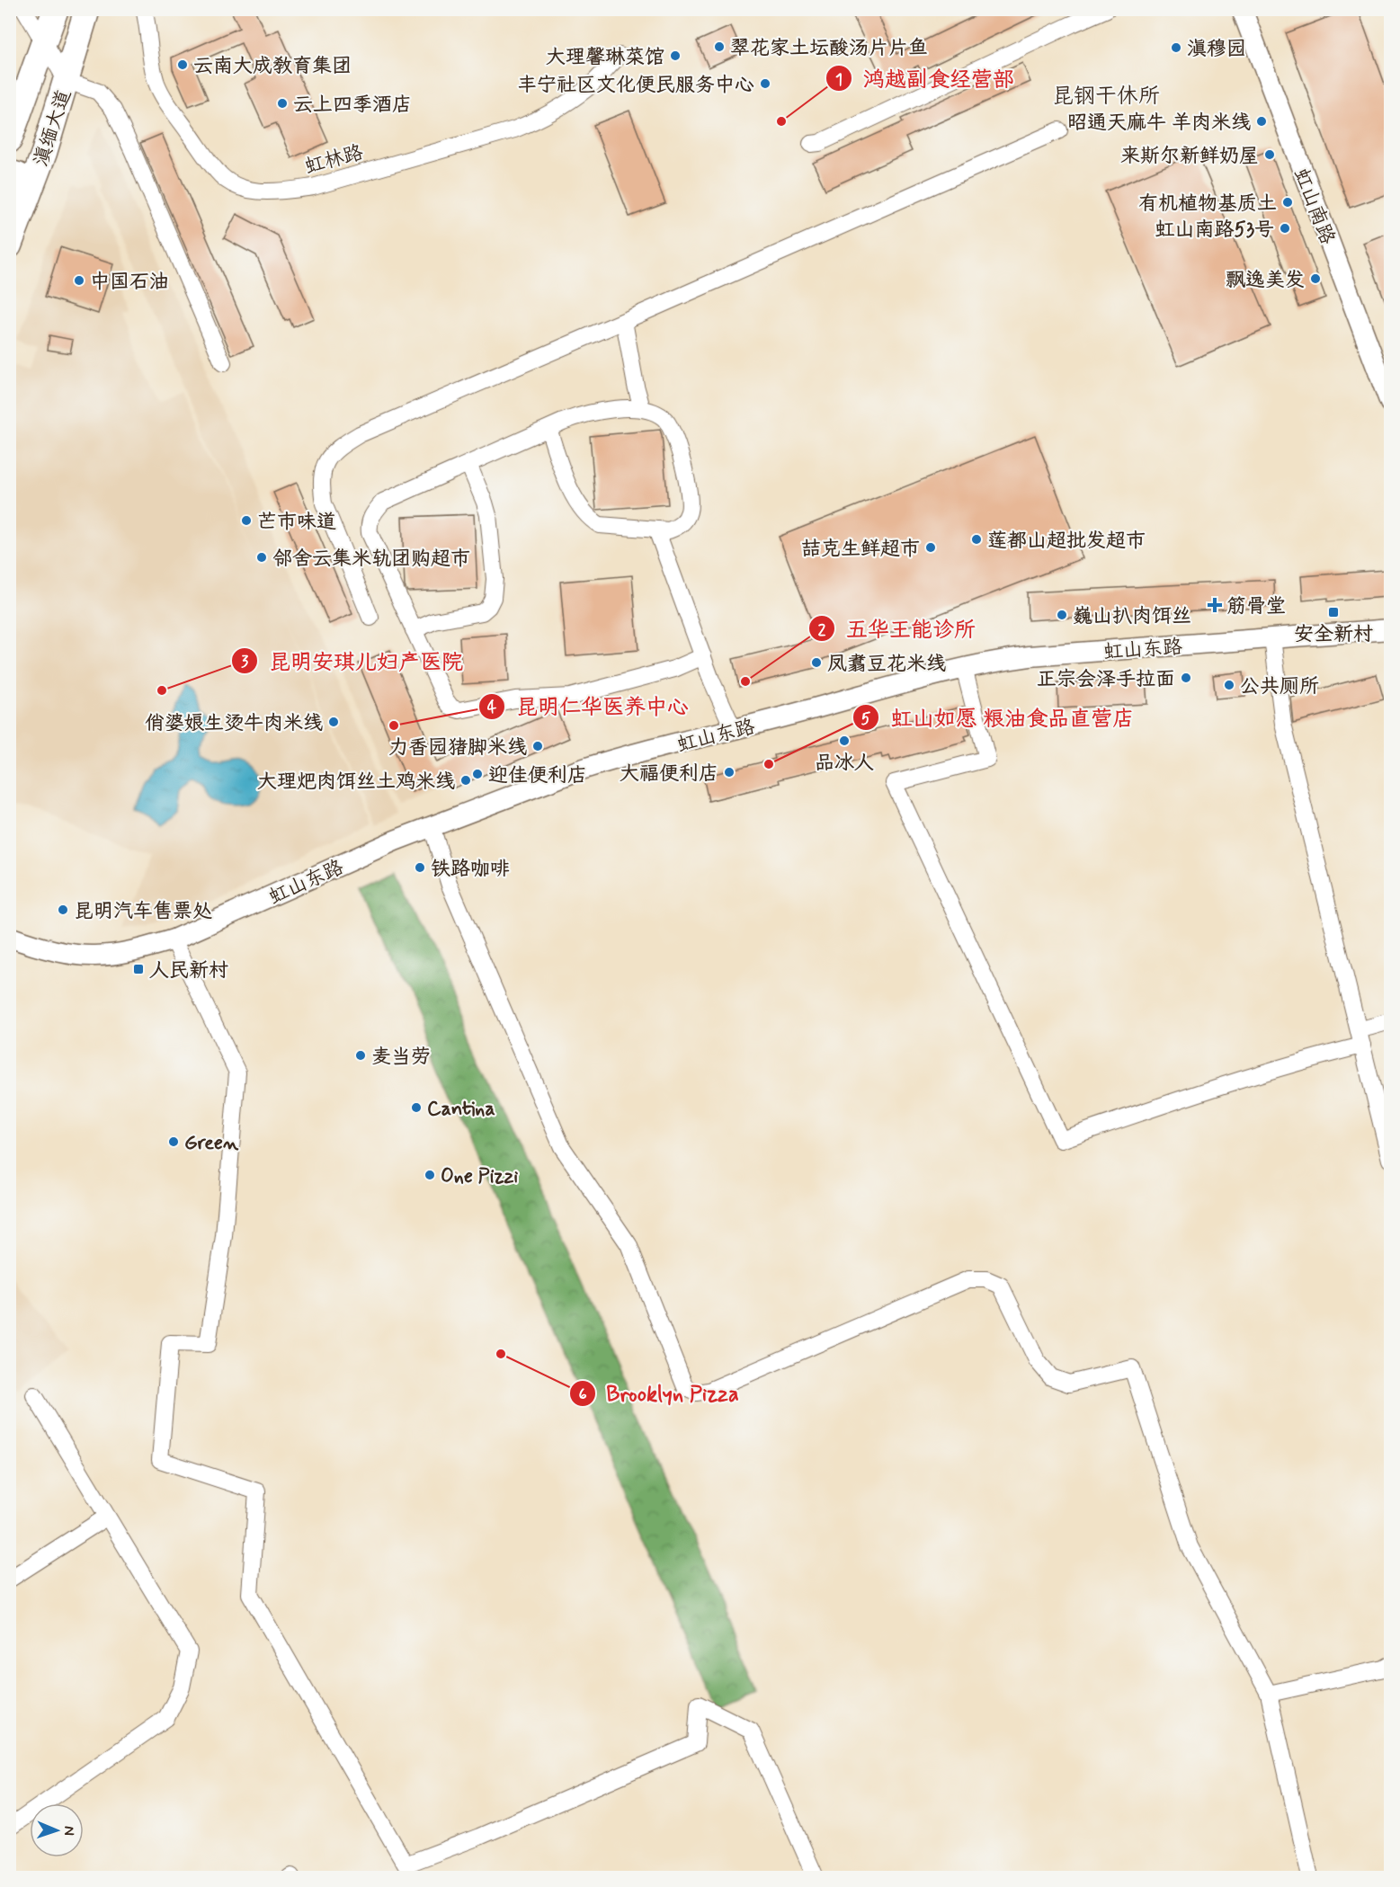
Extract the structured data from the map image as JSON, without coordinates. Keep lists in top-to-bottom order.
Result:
{
  "streets": {
    "main road": ["滇缅大道"],
    "street": ["虹林路", "虹山南路", "虹山东路"]
  },
  "districts": ["昆钢干休所"],
  "places": {
    "other": [
      "翠花家土坛酸汤片片鱼",
      "滇穆园",
      "大理馨琳菜馆",
      "云南大成教育集团",
      "丰宁社区文化便民服务中心",
      "云上四季酒店",
      "鸿越副食经营部",
      "昭通天麻牛 羊肉米线",
      "来斯尔新鲜奶屋",
      "有机植物基质土",
      "虹山南路53号",
      "飘逸美发",
      "中国石油",
      "芒市味道",
      "莲都山超批发超市",
      "喆克生鲜超市",
      "邻舍云集米轨团购超市",
      "巍山扒肉饵丝",
      "凤翥豆花米线",
      "正宗会泽手拉面",
      "五华王能诊所",
      "公共厕所",
      "昆明安琪儿妇产医院",
      "俏婆娘生烫牛肉米线",
      "昆明仁华医养中心",
      "品冰人",
      "力香园猪脚米线",
      "虹山如愿 粮油食品直营店",
      "大福便利店",
      "迎佳便利店",
      "大理𤆵肉饵丝土鸡米线",
      "铁路咖啡",
      "昆明汽车售票处",
      "麦当劳",
      "Cantina",
      "Green",
      "One Pizzi",
      "Brooklyn Pizza"
    ],
    "health": ["筋骨堂"],
    "transit": ["安全新村", "人民新村"]
  },
  "north": "right"
}
